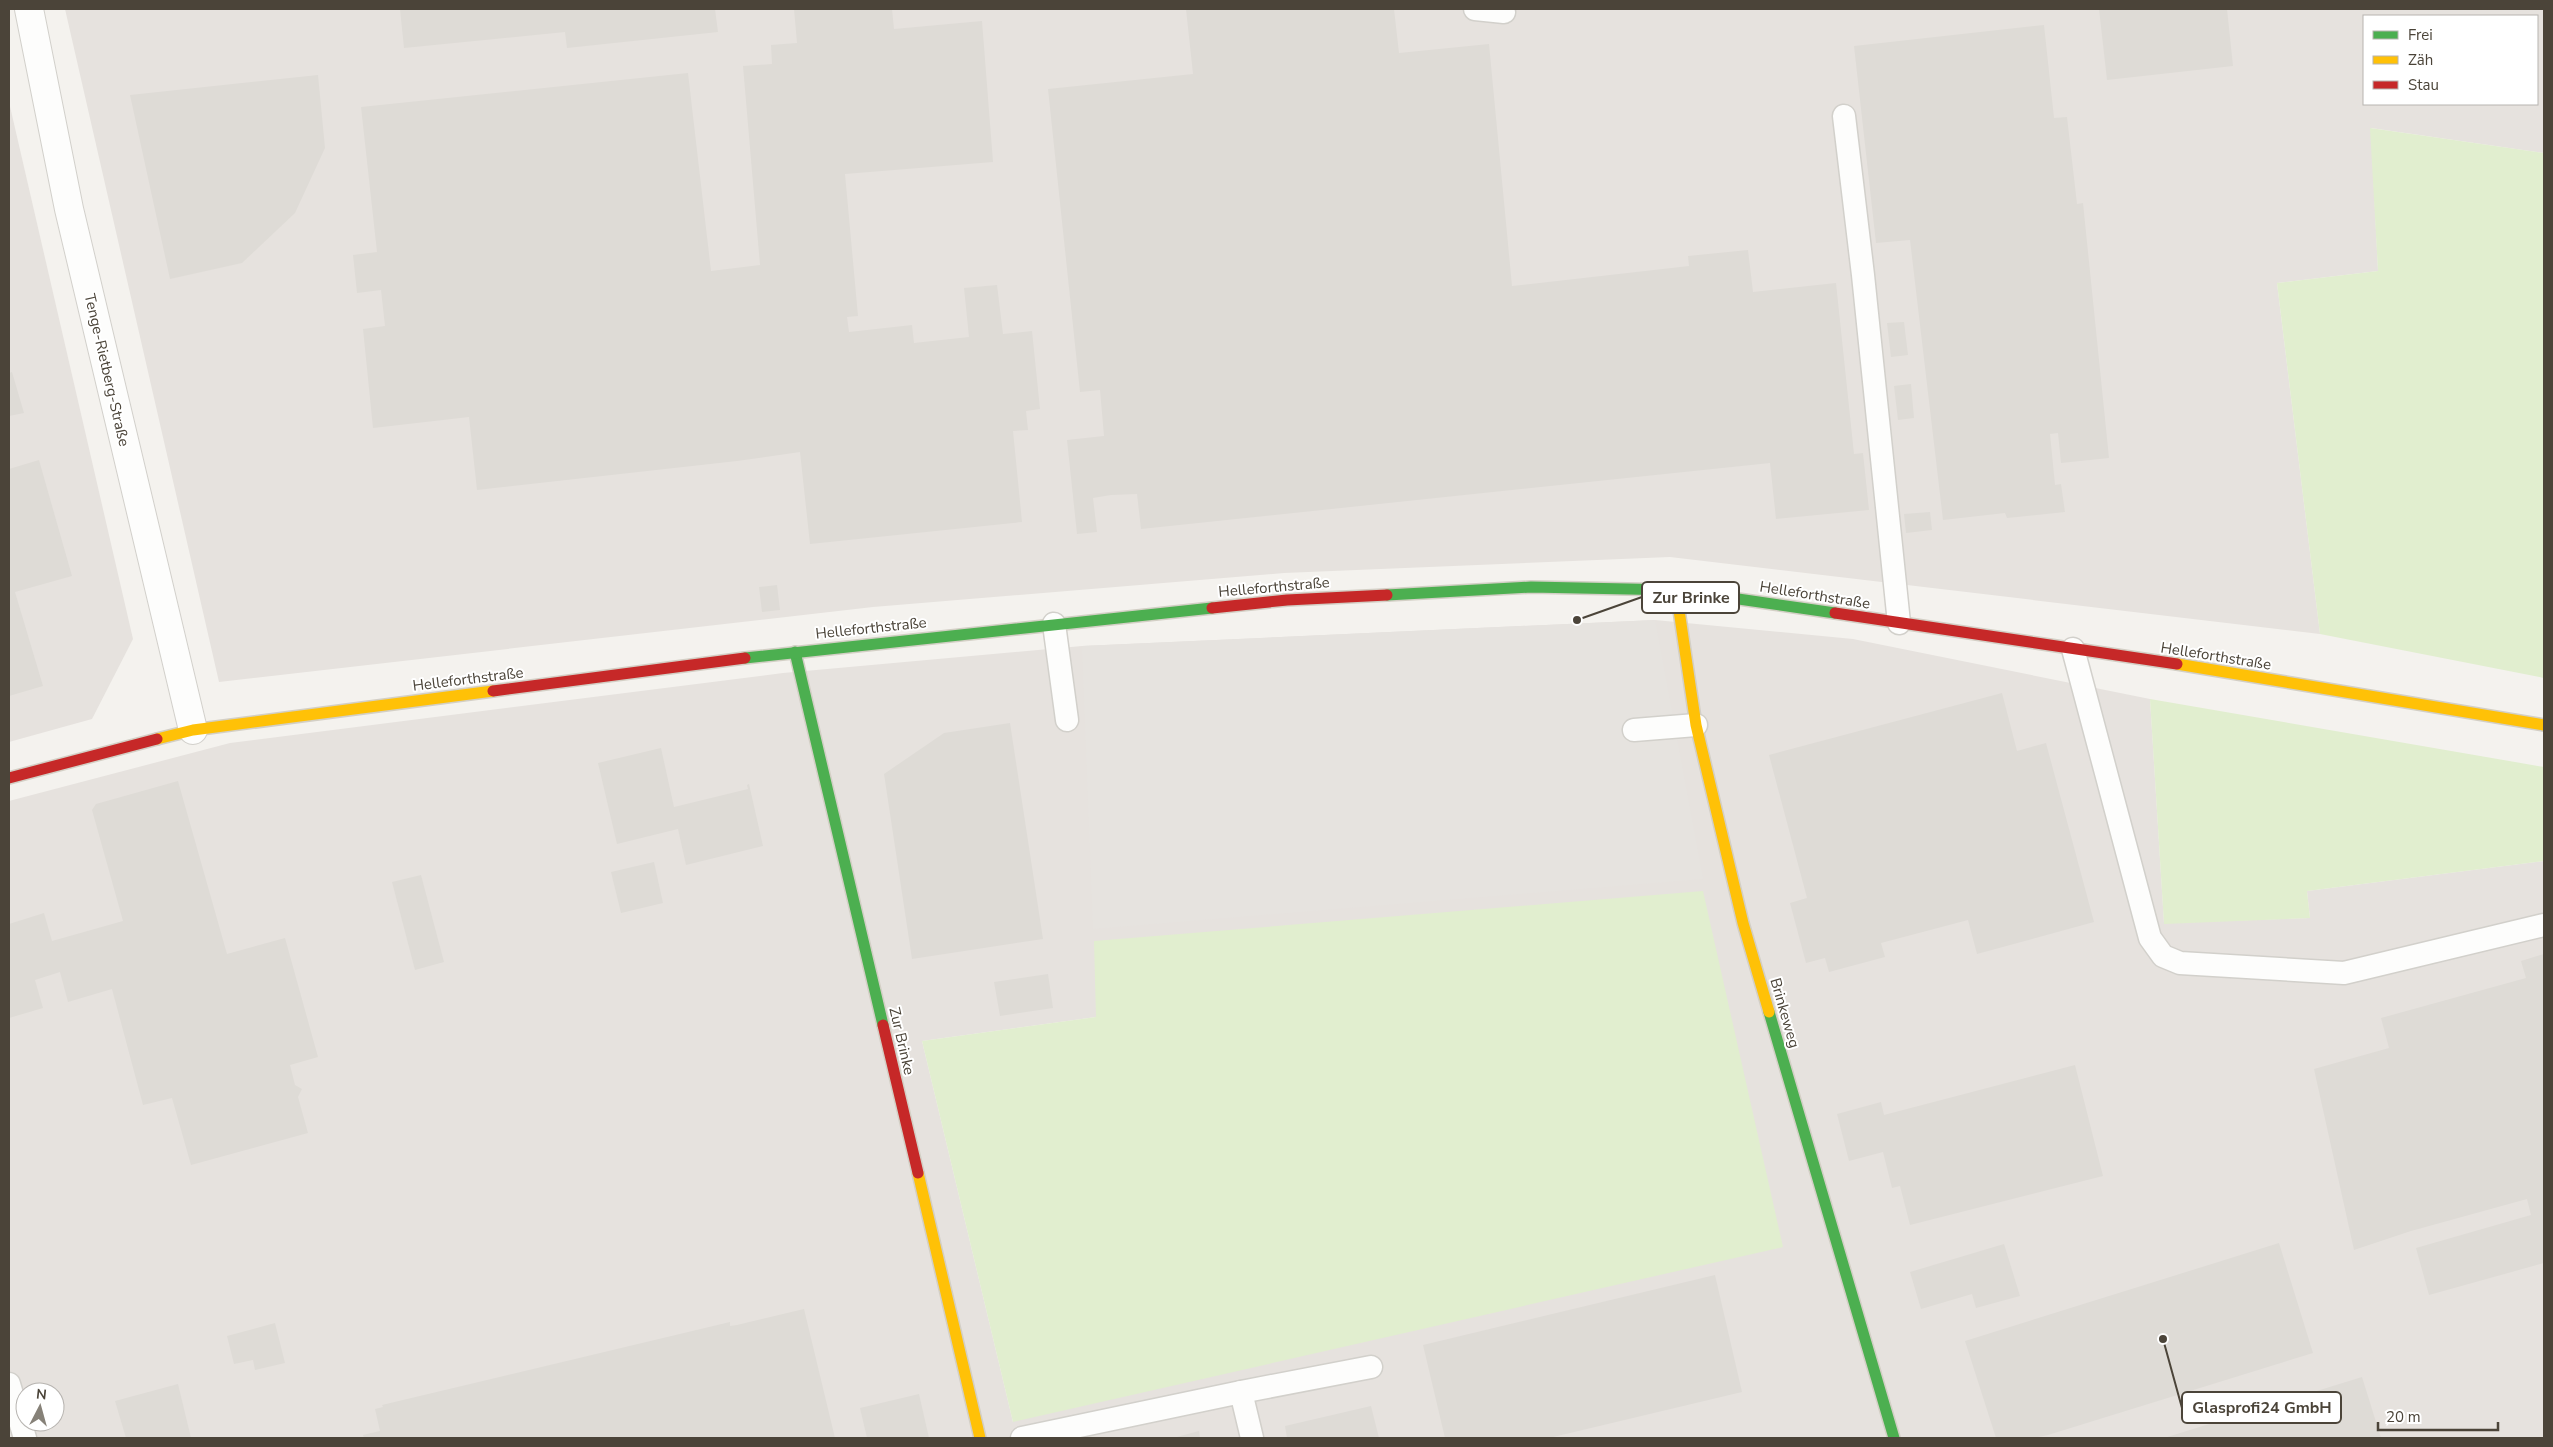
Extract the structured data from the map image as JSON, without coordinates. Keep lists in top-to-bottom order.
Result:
{
  "streets": {
    "street": [
      "Tenge-Rietberg-Straße",
      "Helleforthstraße",
      "Brinkeweg",
      "Zur Brinke"
    ]
  },
  "crossings": [
    ["Tenge-Rietberg-Straße", "Helleforthstraße"],
    ["Helleforthstraße", "Brinkeweg"],
    ["Helleforthstraße", "Zur Brinke"]
  ],
  "places": ["Zur Brinke", "Glasprofi24 GmbH"],
  "legend": ["Frei", "Zäh", "Stau"],
  "scale_bar": "20 m",
  "north": "top"
}
